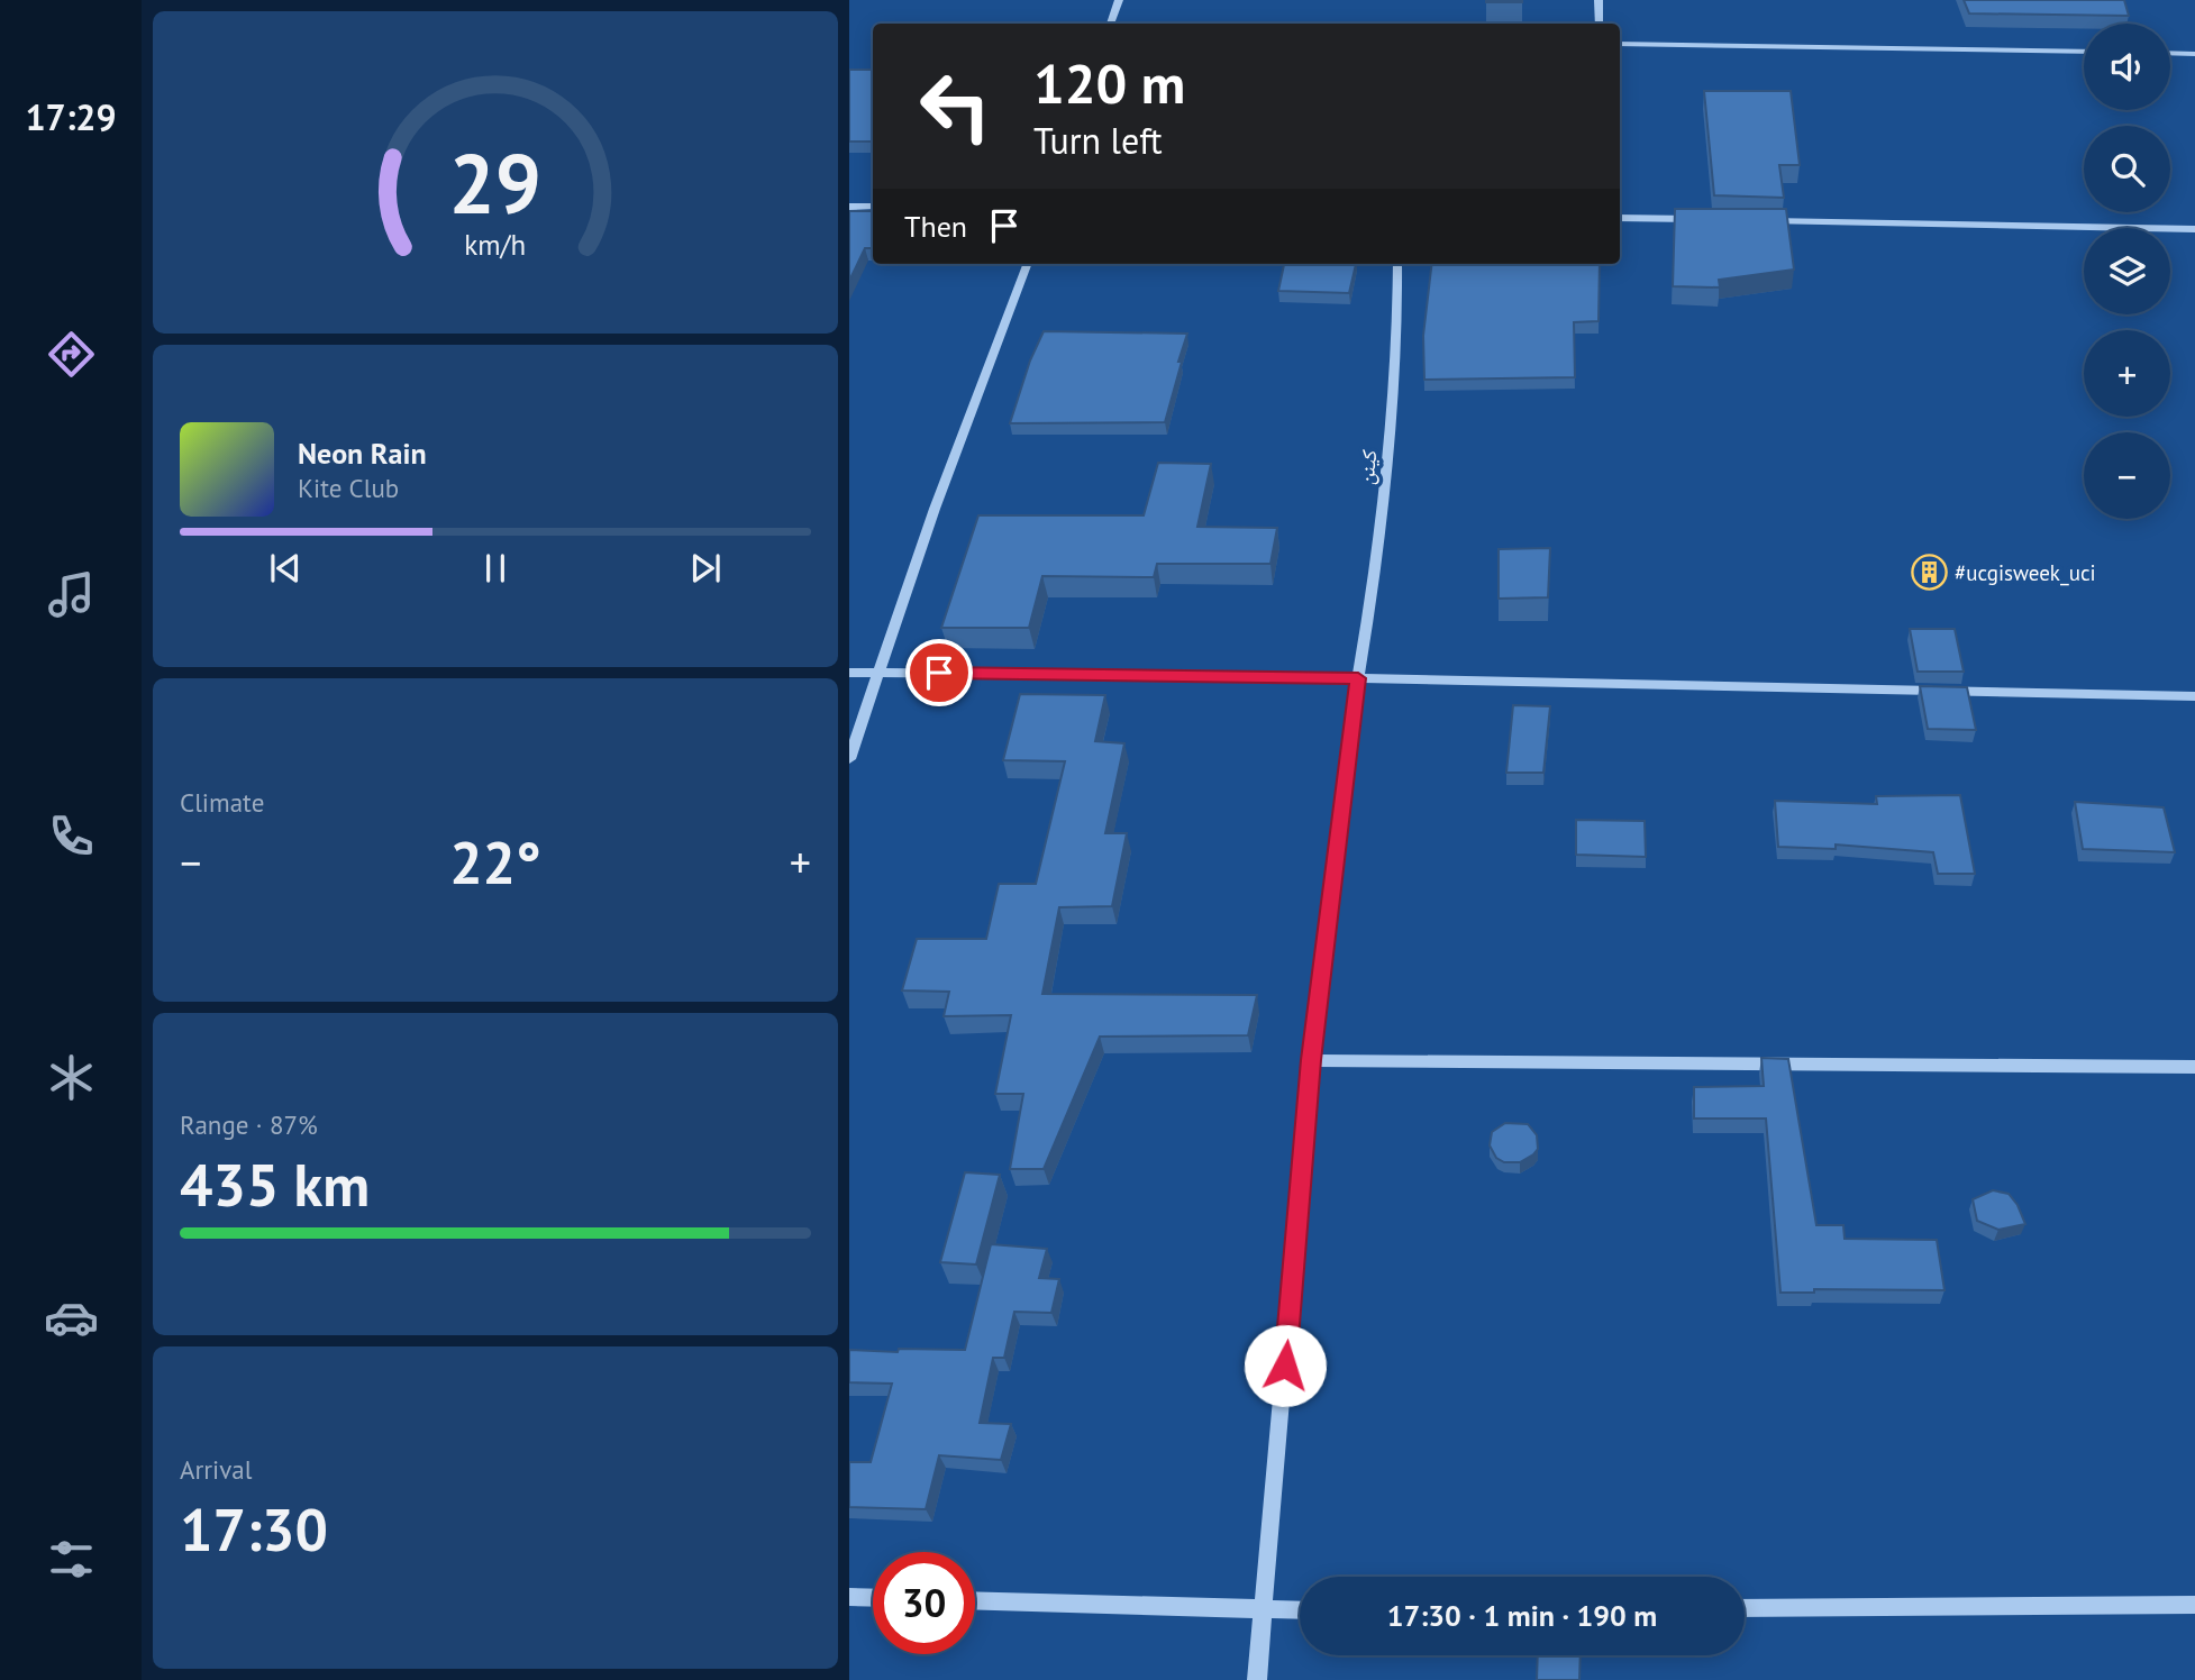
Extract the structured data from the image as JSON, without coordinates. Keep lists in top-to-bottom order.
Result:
{
  "streets": {
    "street": ["كينن"]
  },
  "places": {
    "building": ["#ucgisweek_uci"]
  },
  "page": {
    "tabs": "17:29",
    "map_buttons": ["+", "−"],
    "turn": ["120 m", "Turn left"],
    "then": "Then",
    "song": ["Neon Rain", "Kite Club"],
    "tile": [
      "Climate",
      ["Range · 87%", "435 km"],
      ["Arrival", "17:30"]
    ],
    "heat": ["−", "22°", "+"],
    "limit": "30",
    "trip": "17:30 · 1 min · 190 m",
    "gauge": ["29", "km/h"]
  }
}
